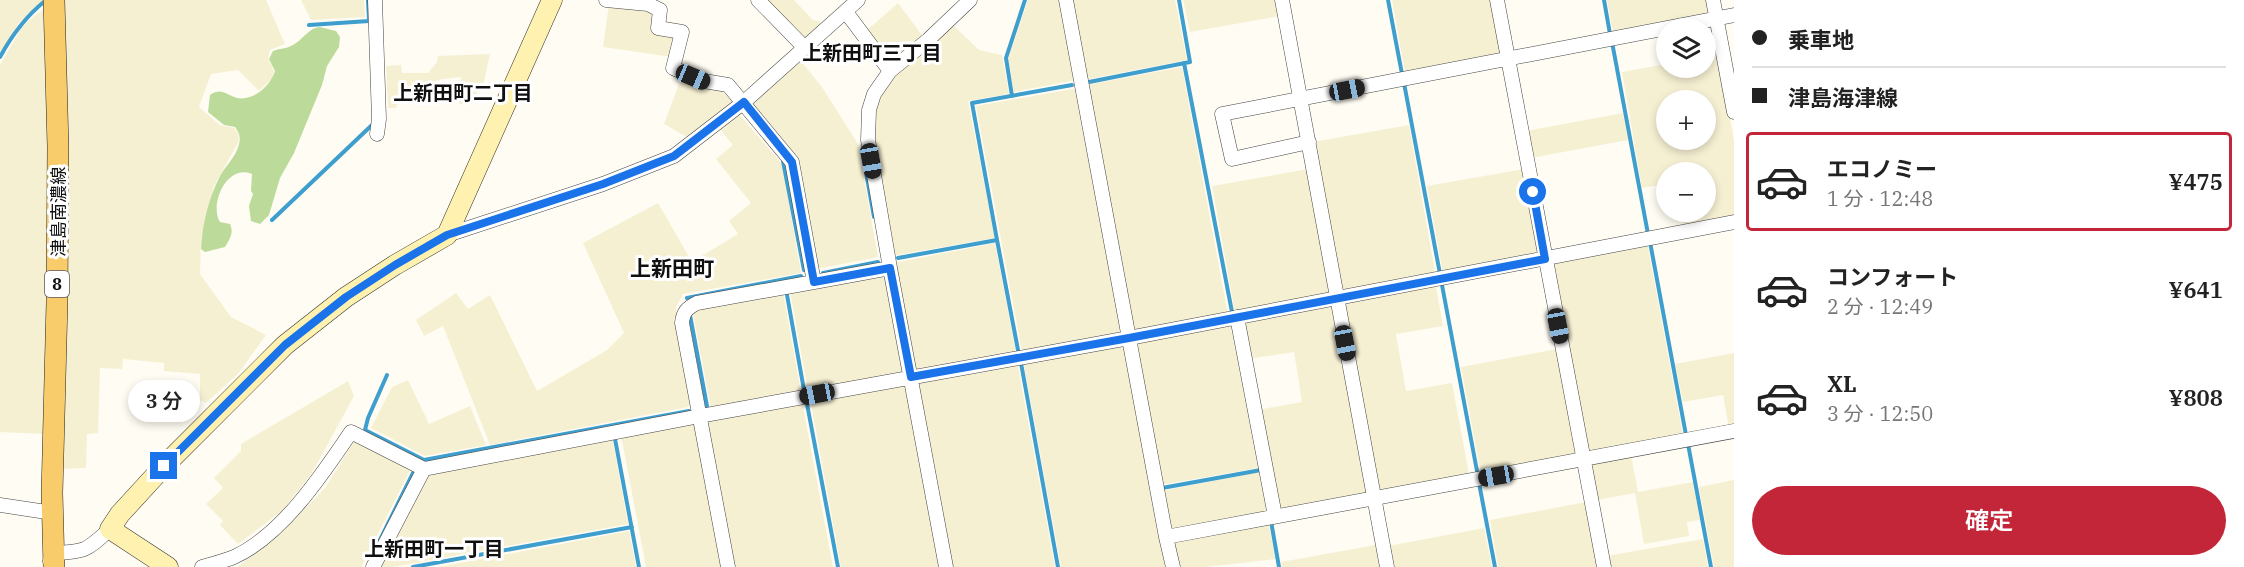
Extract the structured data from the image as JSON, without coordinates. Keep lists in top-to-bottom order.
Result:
{
  "streets": {
    "main road": ["津島南濃線", "8"]
  },
  "districts": [
    "上新田町三丁目",
    "上新田町二丁目",
    "上新田町",
    "上新田町一丁目"
  ],
  "page": {
    "banner": ["乗車地", "津島海津線"],
    "map_buttons": ["+", "−"],
    "list": [
      {
        "name": "エコノミー",
        "note": "1 分 · 12:48",
        "value": "¥475"
      },
      {
        "name": "コンフォート",
        "note": "2 分 · 12:49",
        "value": "¥641"
      },
      {
        "name": "XL",
        "note": "3 分 · 12:50",
        "value": "¥808"
      }
    ],
    "bubble": "3 分",
    "buttons": "確定"
  }
}
